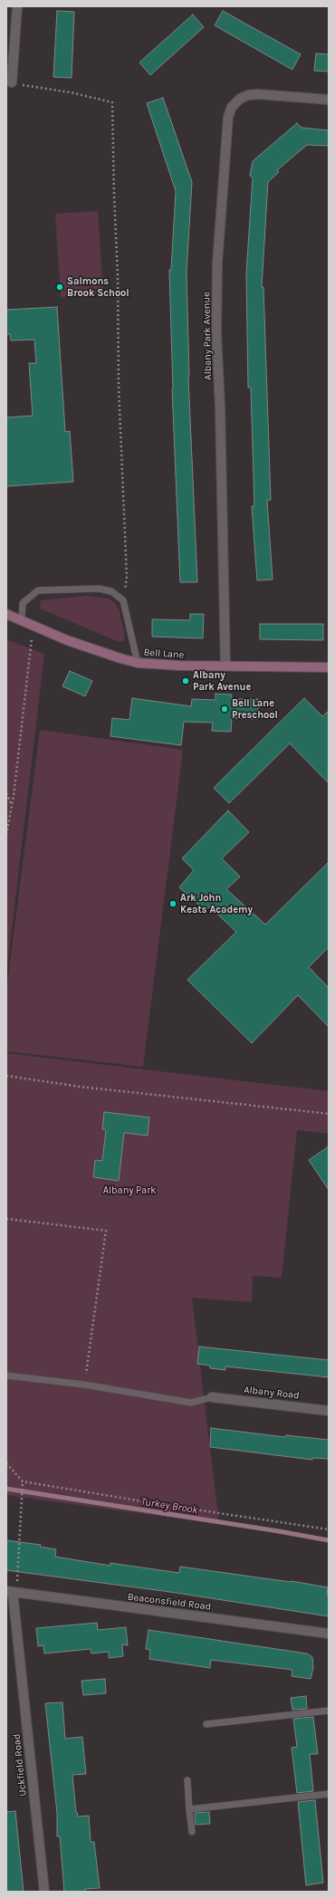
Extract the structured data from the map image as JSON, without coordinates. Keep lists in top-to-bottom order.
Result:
{
  "streets": {
    "street": [
      "Albany Park Avenue",
      "Bell Lane",
      "Albany Road",
      "Beaconsfield Road",
      "Uckfield Road"
    ]
  },
  "crossings": [
    ["Albany Park Avenue", "Bell Lane"],
    ["Beaconsfield Road", "Uckfield Road"]
  ],
  "water": ["Turkey Brook"],
  "parks": ["Albany Park"],
  "places": [
    "Salmons Brook School",
    "Albany Park Avenue",
    "Bell Lane Preschool",
    "Ark John Keats Academy"
  ]
}
